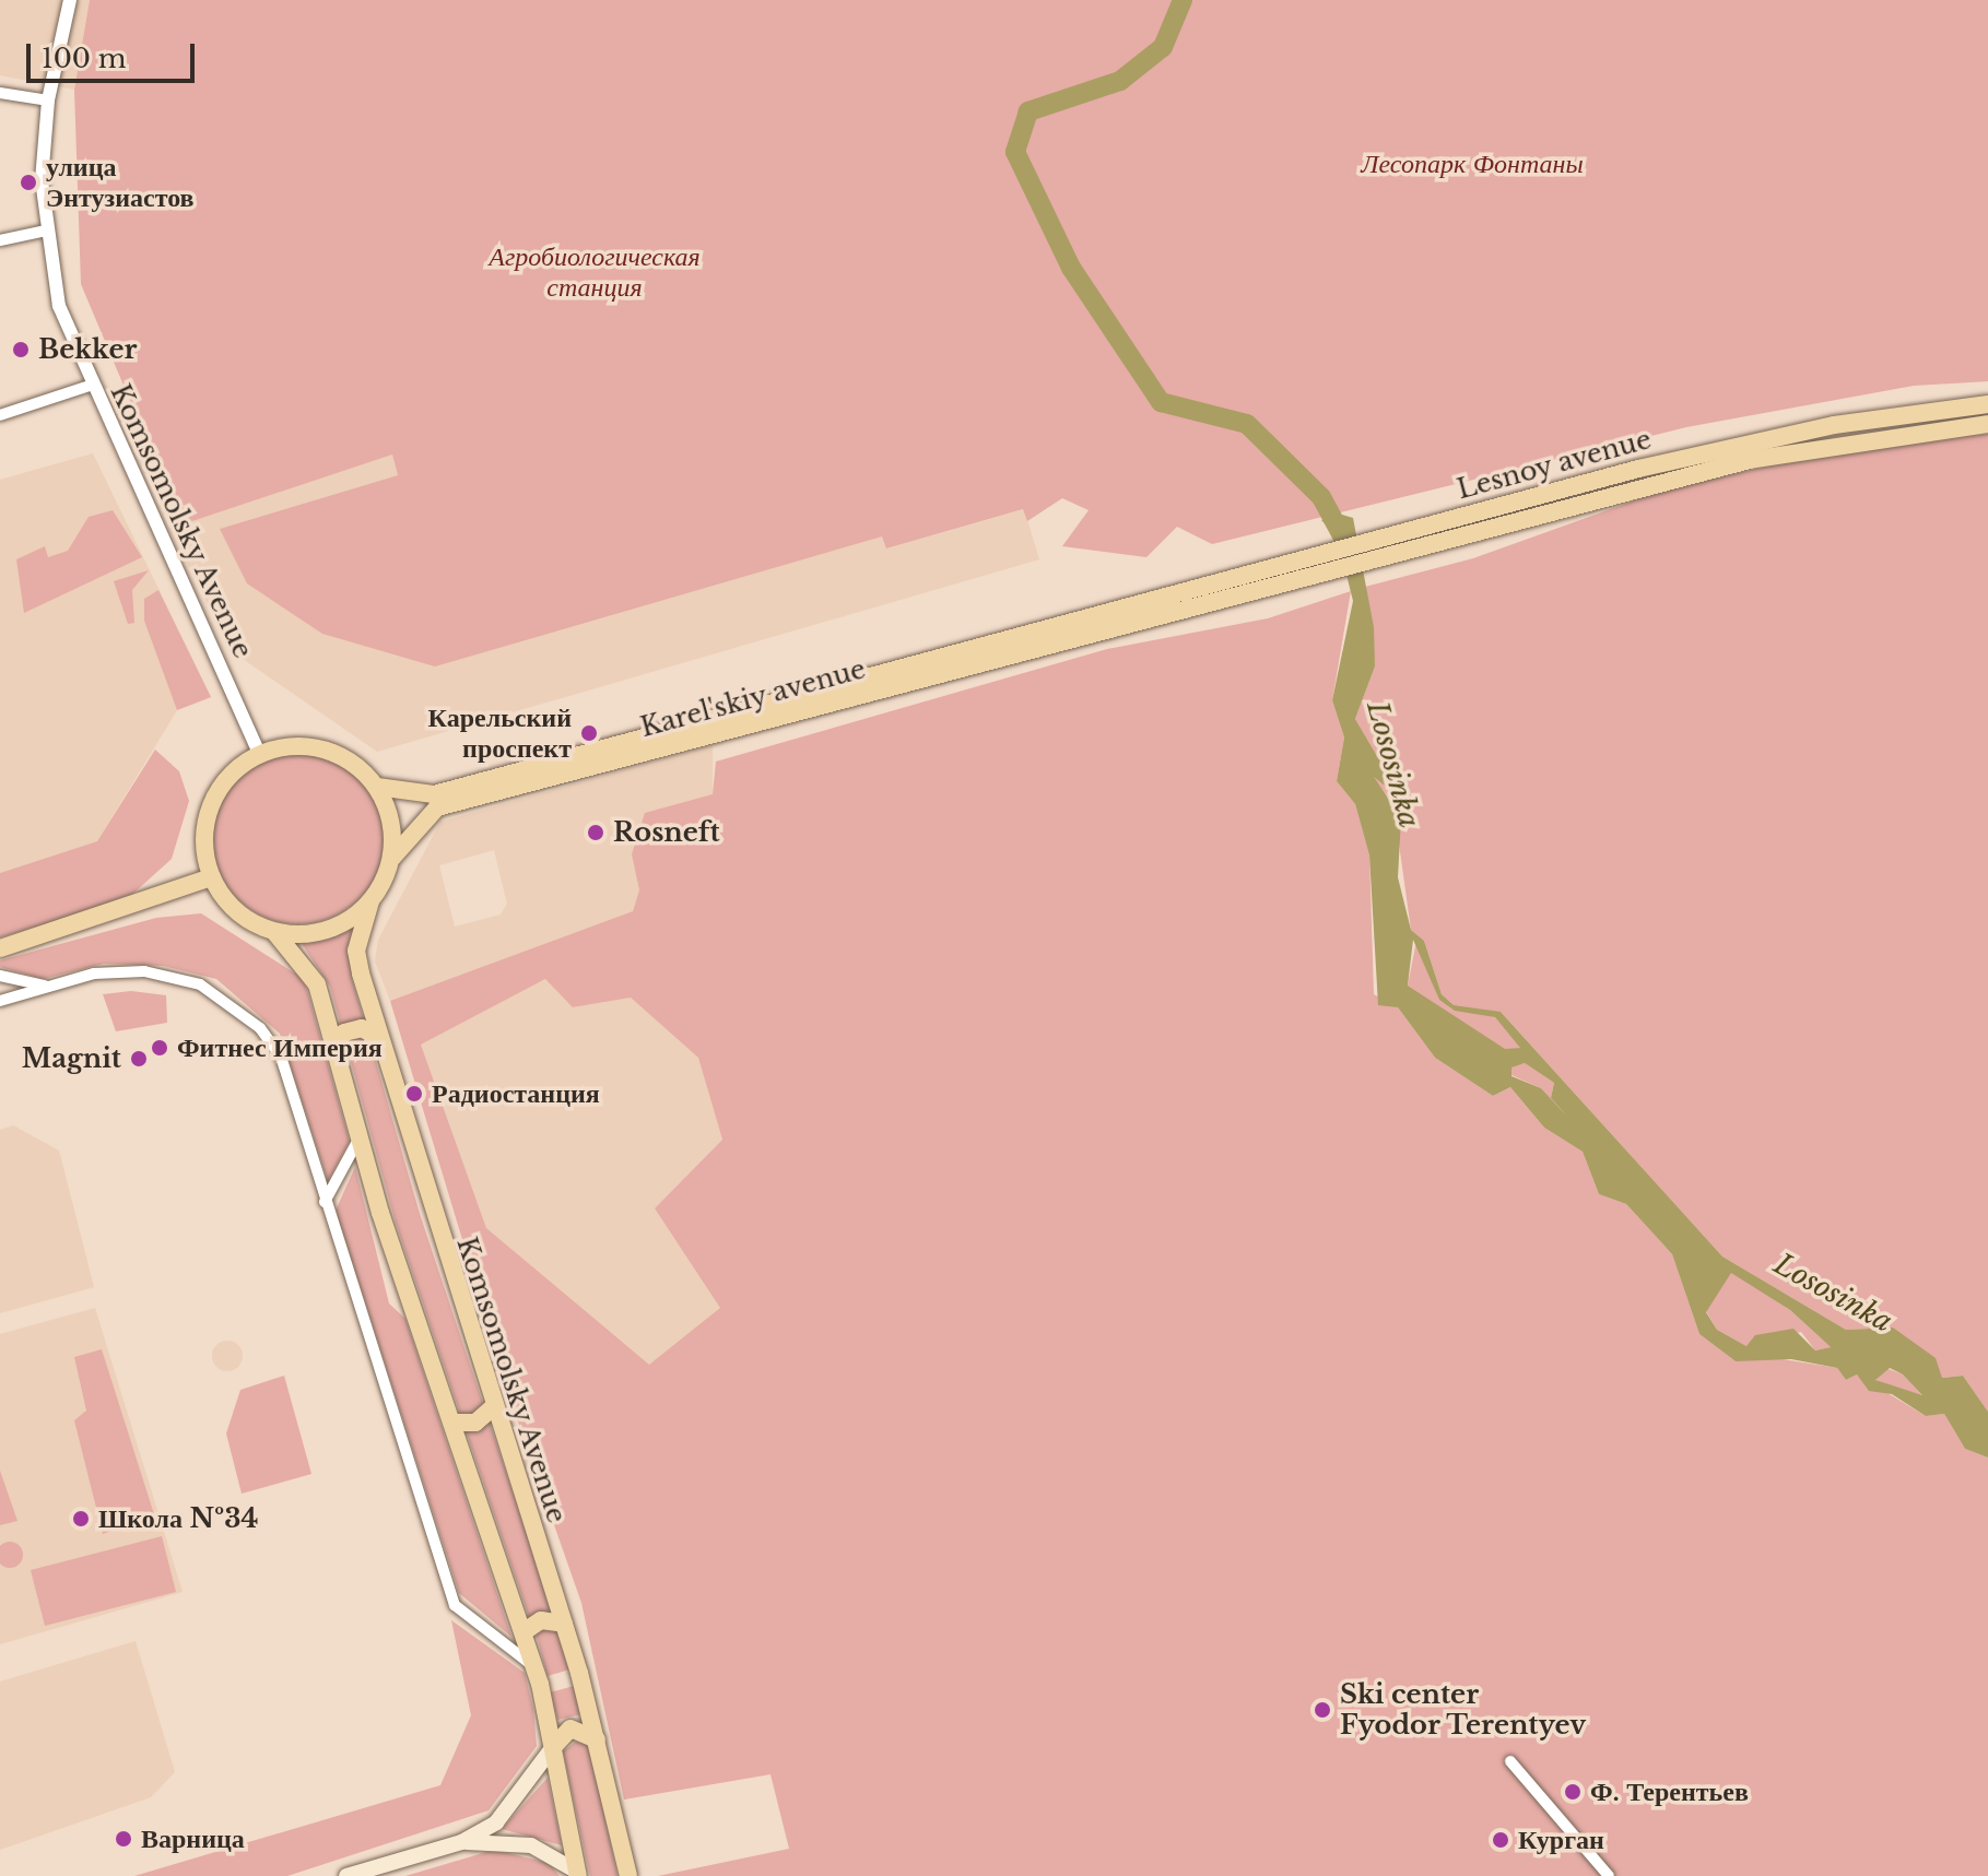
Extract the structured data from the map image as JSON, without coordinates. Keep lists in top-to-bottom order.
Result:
{
  "streets": {
    "main road": ["Lesnoy avenue", "Komsomolsky Avenue", "Karel'skiy avenue"]
  },
  "crossings": [
    ["Lesnoy avenue", "Karel'skiy avenue"],
    ["Komsomolsky Avenue", "Karel'skiy avenue"]
  ],
  "water": ["Lososinka"],
  "parks": ["Лесопарк Фонтаны", "Агробиологическая станция"],
  "places": [
    "улица Энтузиастов",
    "Bekker",
    "Карельский проспект",
    "Rosneft",
    "Фитнес Империя",
    "Magnit",
    "Радиостанция",
    "Школа №34",
    "Ski center Fyodor Terentyev",
    "Ф. Терентьев",
    "Варница",
    "Курган"
  ],
  "scale_bar": "100 m"
}
